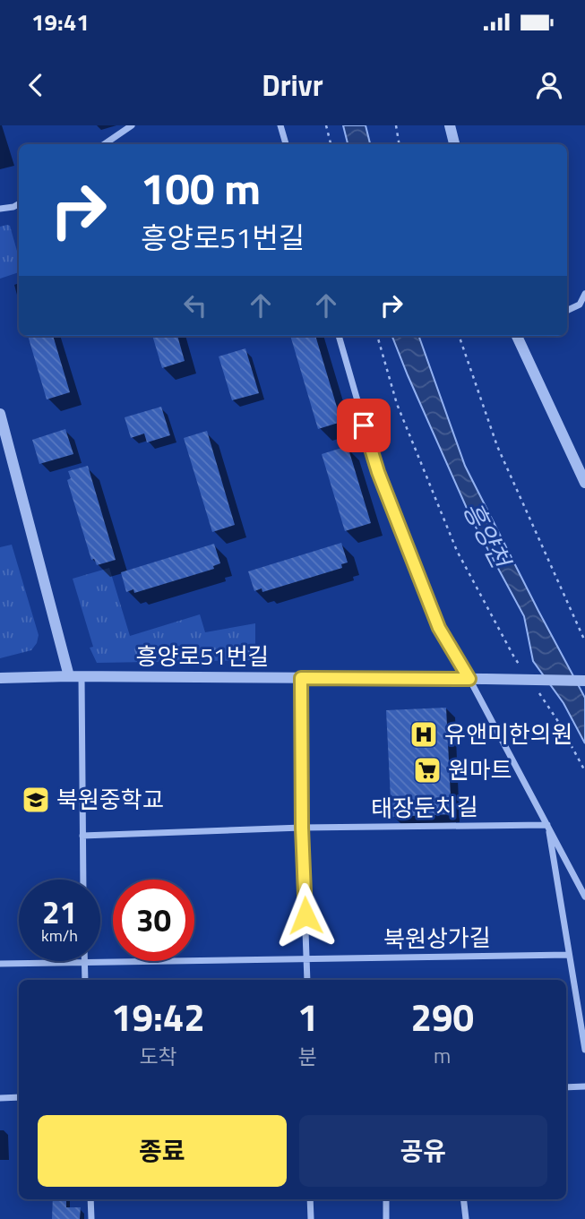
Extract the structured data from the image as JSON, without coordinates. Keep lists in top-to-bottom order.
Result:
{
  "streets": {
    "street": ["흥양로51번길", "태장둔치길", "북원상가길"]
  },
  "water": ["흥양천"],
  "places": {
    "hospital": ["유앤미한의원"],
    "supermarket": ["원마트"],
    "school or university": ["북원중학교"]
  },
  "page": {
    "status": "19:41",
    "header": "Drivr",
    "turn": ["100 m", "흥양로51번길"],
    "speed": "21 km/h",
    "limit": "30",
    "eta": [
      "19:42",
      "도착",
      "1",
      "분",
      "290",
      "m"
    ],
    "buttons": ["종료", "공유"]
  }
}
